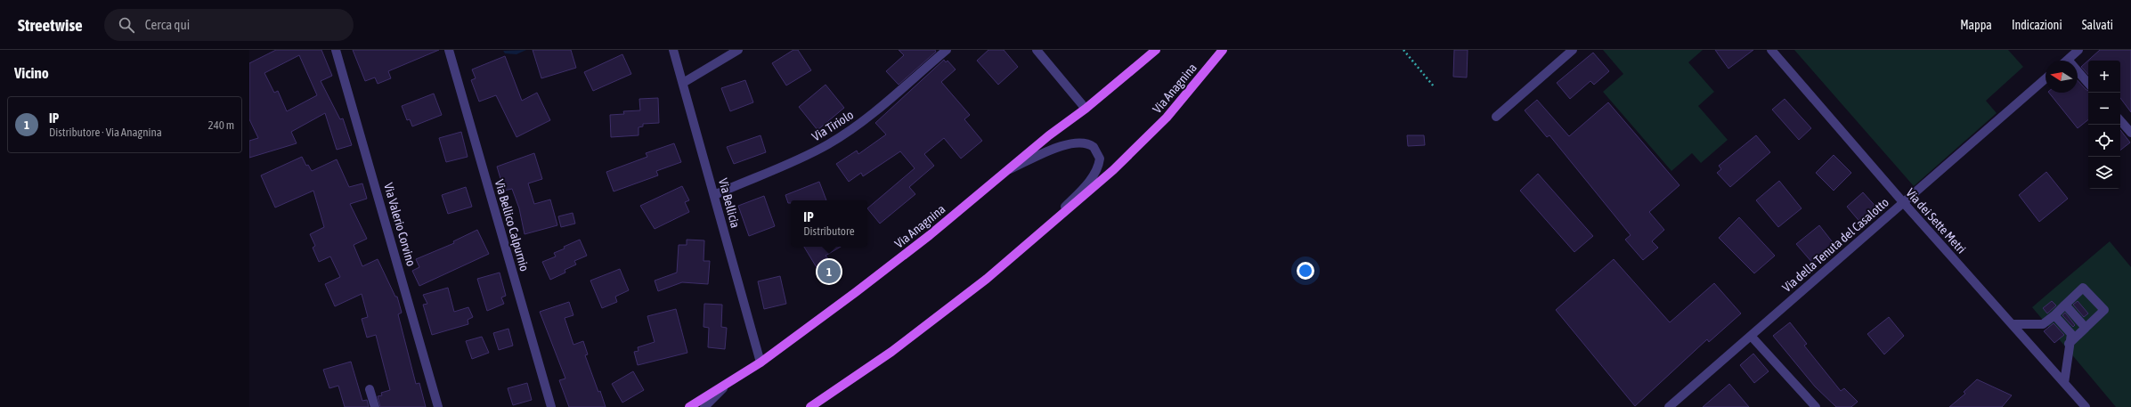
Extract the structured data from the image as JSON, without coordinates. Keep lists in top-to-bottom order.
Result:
{
  "streets": {
    "main road": ["Via Anagnina"],
    "street": [
      "Via Tiriolo",
      "Via Bellicia",
      "Via dei Sette Metri",
      "Via Valerio Corvino",
      "Via Bellico Calpurnio",
      "Via della Tenuta del Casalotto"
    ]
  },
  "crossings": [
    ["Via Anagnina", "Via Bellicia"],
    ["Via Tiriolo", "Via Bellicia"],
    ["Via dei Sette Metri", "Via della Tenuta del Casalotto"]
  ],
  "north": "left",
  "page": {
    "header": "Streetwise",
    "search": "Cerca qui",
    "nav": ["Mappa", "Indicazioni", "Salvati"],
    "heading": "Vicino",
    "map_buttons": ["+", "−"],
    "list": [
      {
        "mark": "1",
        "name": "IP",
        "note": "Distributore · Via Anagnina",
        "value": "240 m"
      }
    ],
    "popup": ["IP", "Distributore"],
    "pins": "1"
  }
}
